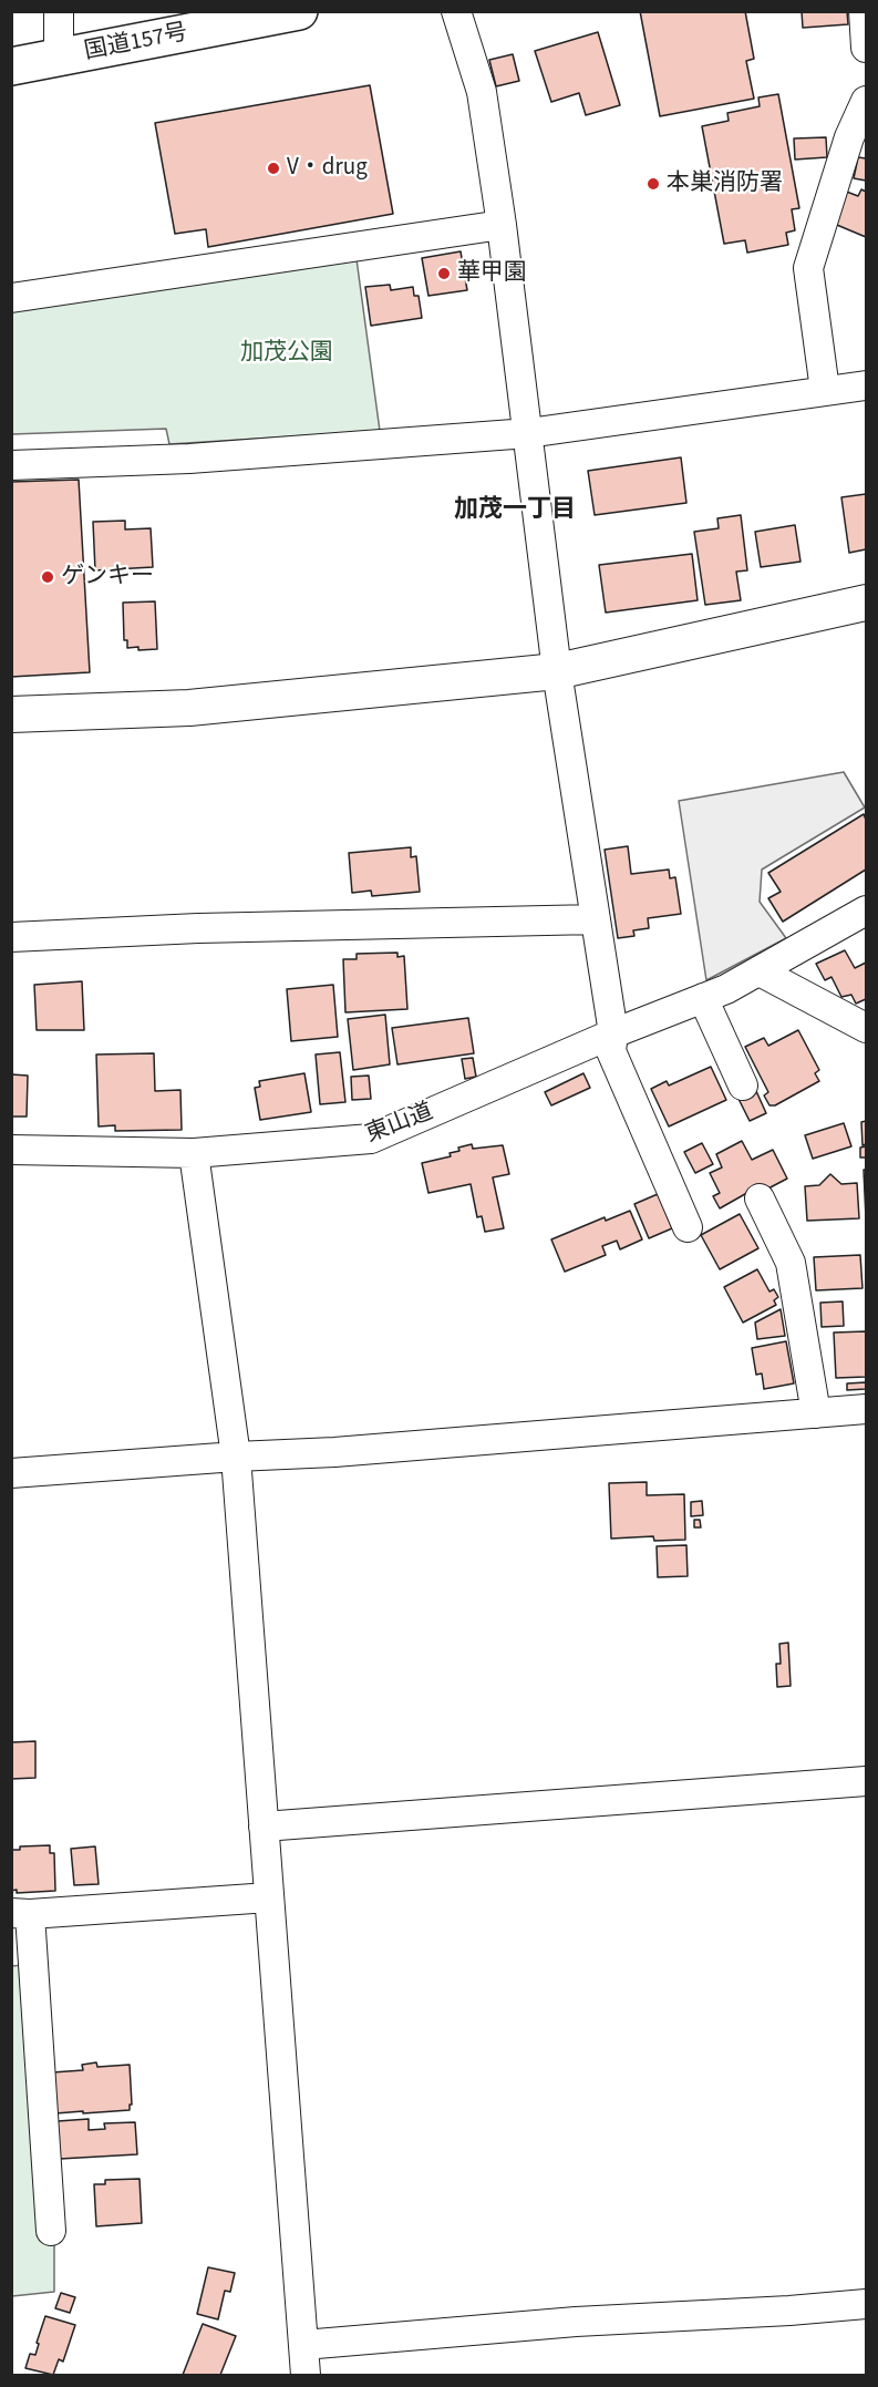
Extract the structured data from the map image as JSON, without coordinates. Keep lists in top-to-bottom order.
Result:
{
  "streets": {
    "highway": ["国道157号"],
    "street": ["東山道"]
  },
  "districts": ["加茂一丁目"],
  "parks": ["加茂公園"],
  "places": [
    "V・drug",
    "本巣消防署",
    "華甲園",
    "ゲンキー"
  ]
}
